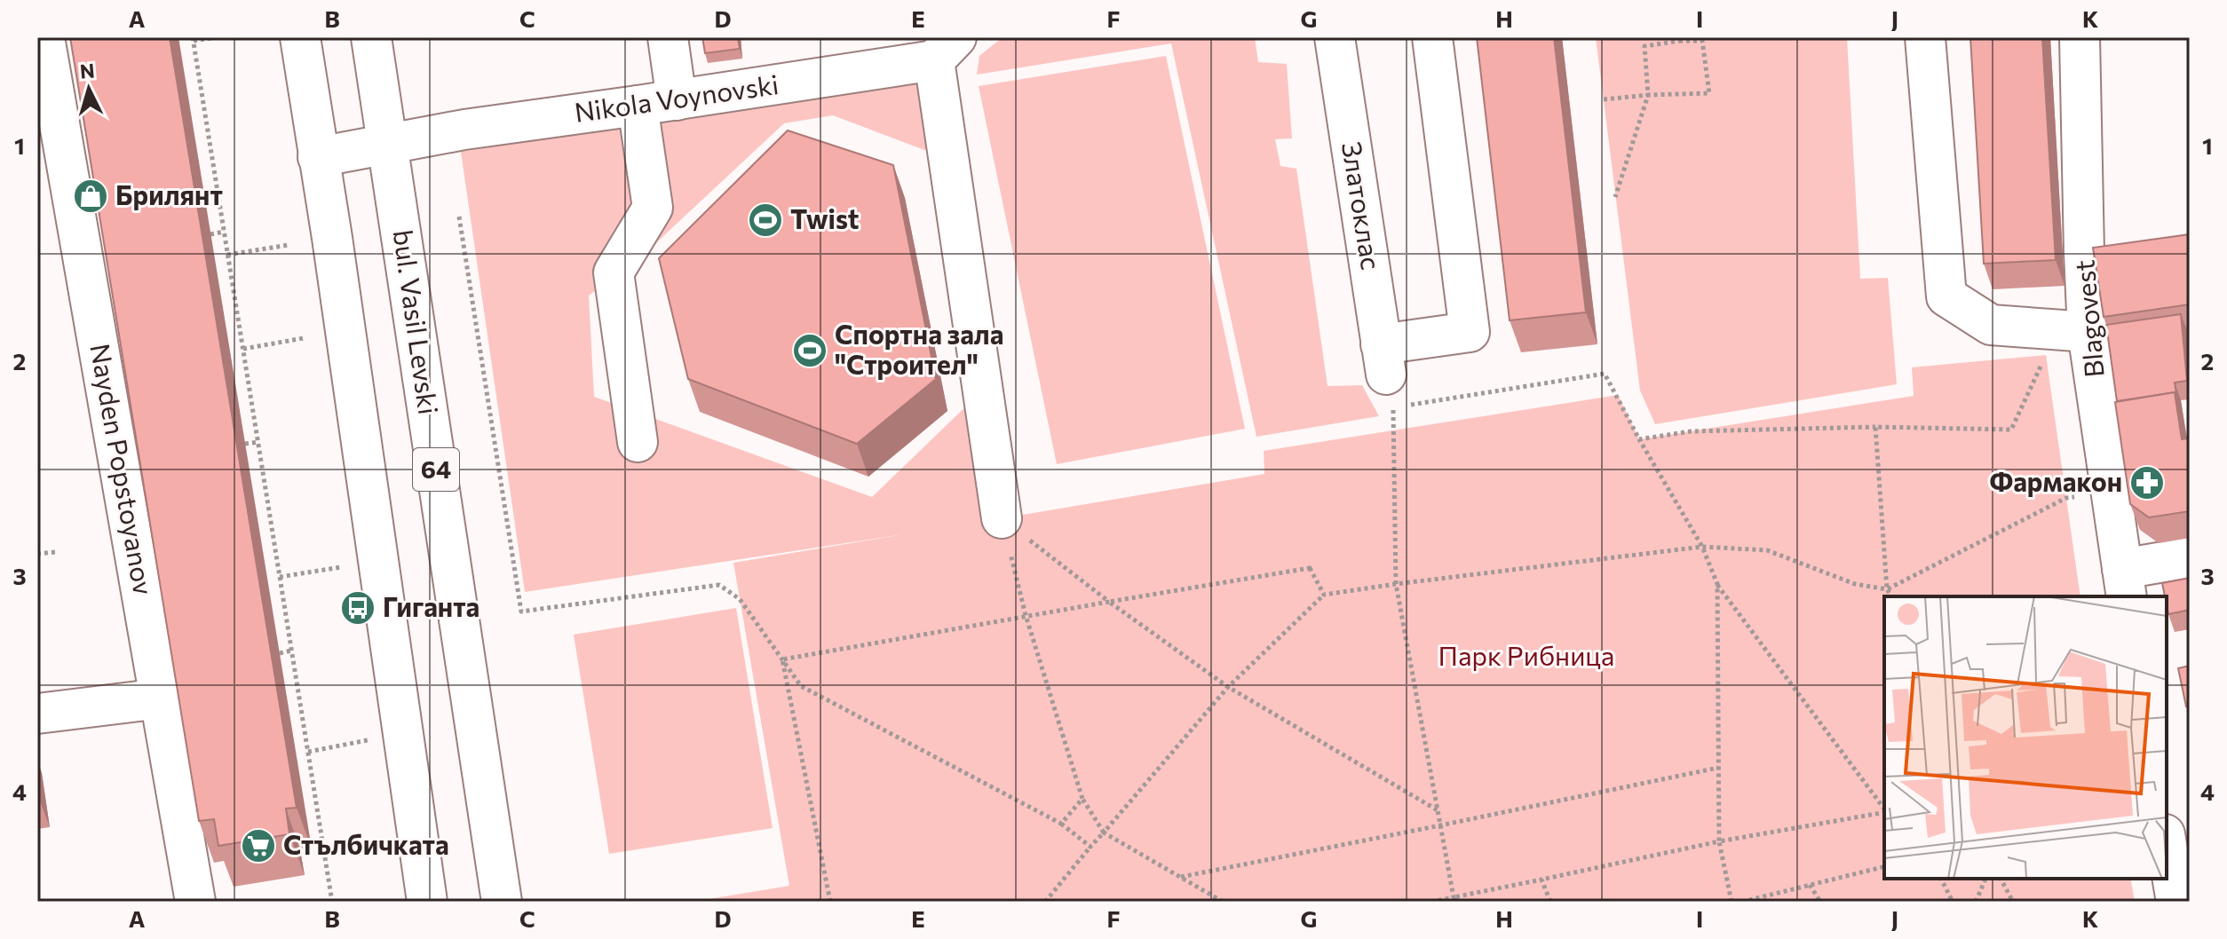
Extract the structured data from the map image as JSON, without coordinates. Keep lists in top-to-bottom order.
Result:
{
  "streets": {
    "street": [
      "Nikola Voynovski",
      "Златоклас",
      "Blagovest",
      "bul. Vasil Levski",
      "Nayden Popstoyanov",
      "64"
    ]
  },
  "crossings": [
    ["Nikola Voynovski", "bul. Vasil Levski"]
  ],
  "parks": ["Парк Рибница"],
  "places": {
    "shop": ["Брилянт"],
    "sports": ["Twist", "Спортна зала \"Строител\""],
    "pharmacy": ["Фармакон"],
    "bus stop": ["Гиганта"],
    "supermarket": ["Стълбичката"]
  },
  "north": "top",
  "grid": {
    "columns": [
      "A",
      "B",
      "C",
      "D",
      "E",
      "F",
      "G",
      "H",
      "I",
      "J",
      "K"
    ],
    "rows": [
      "1",
      "2",
      "3",
      "4"
    ]
  }
}
